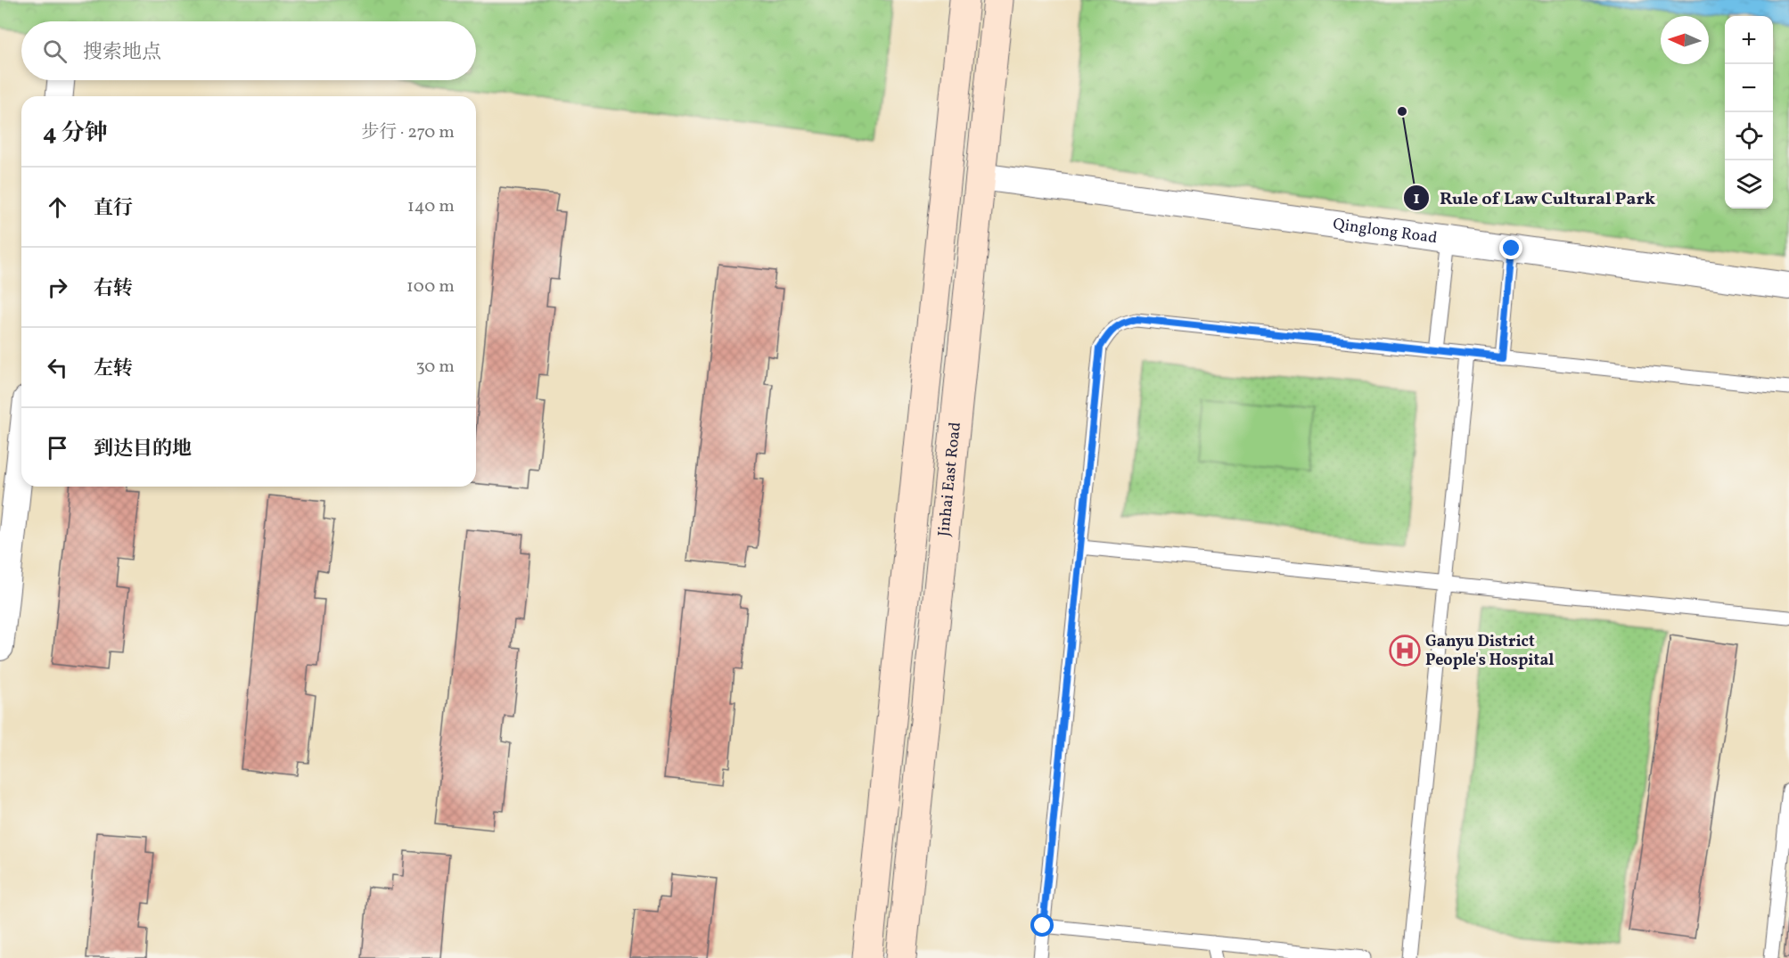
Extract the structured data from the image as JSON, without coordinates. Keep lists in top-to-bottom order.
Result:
{
  "streets": {
    "main road": ["Jinhai East Road"],
    "street": ["Qinglong Road"]
  },
  "crossings": [
    ["Qinglong Road", "Jinhai East Road"]
  ],
  "places": {
    "other": ["Rule of Law Cultural Park"],
    "hospital": ["Ganyu District People's Hospital"]
  },
  "north": "left",
  "page": {
    "map_buttons": ["+", "−"],
    "search": "搜索地点",
    "heading": ["4 分钟", "步行 · 270 m"],
    "list": [
      ["直行", "140 m"],
      ["右转", "100 m"],
      ["左转", "30 m"],
      "到达目的地"
    ]
  }
}
